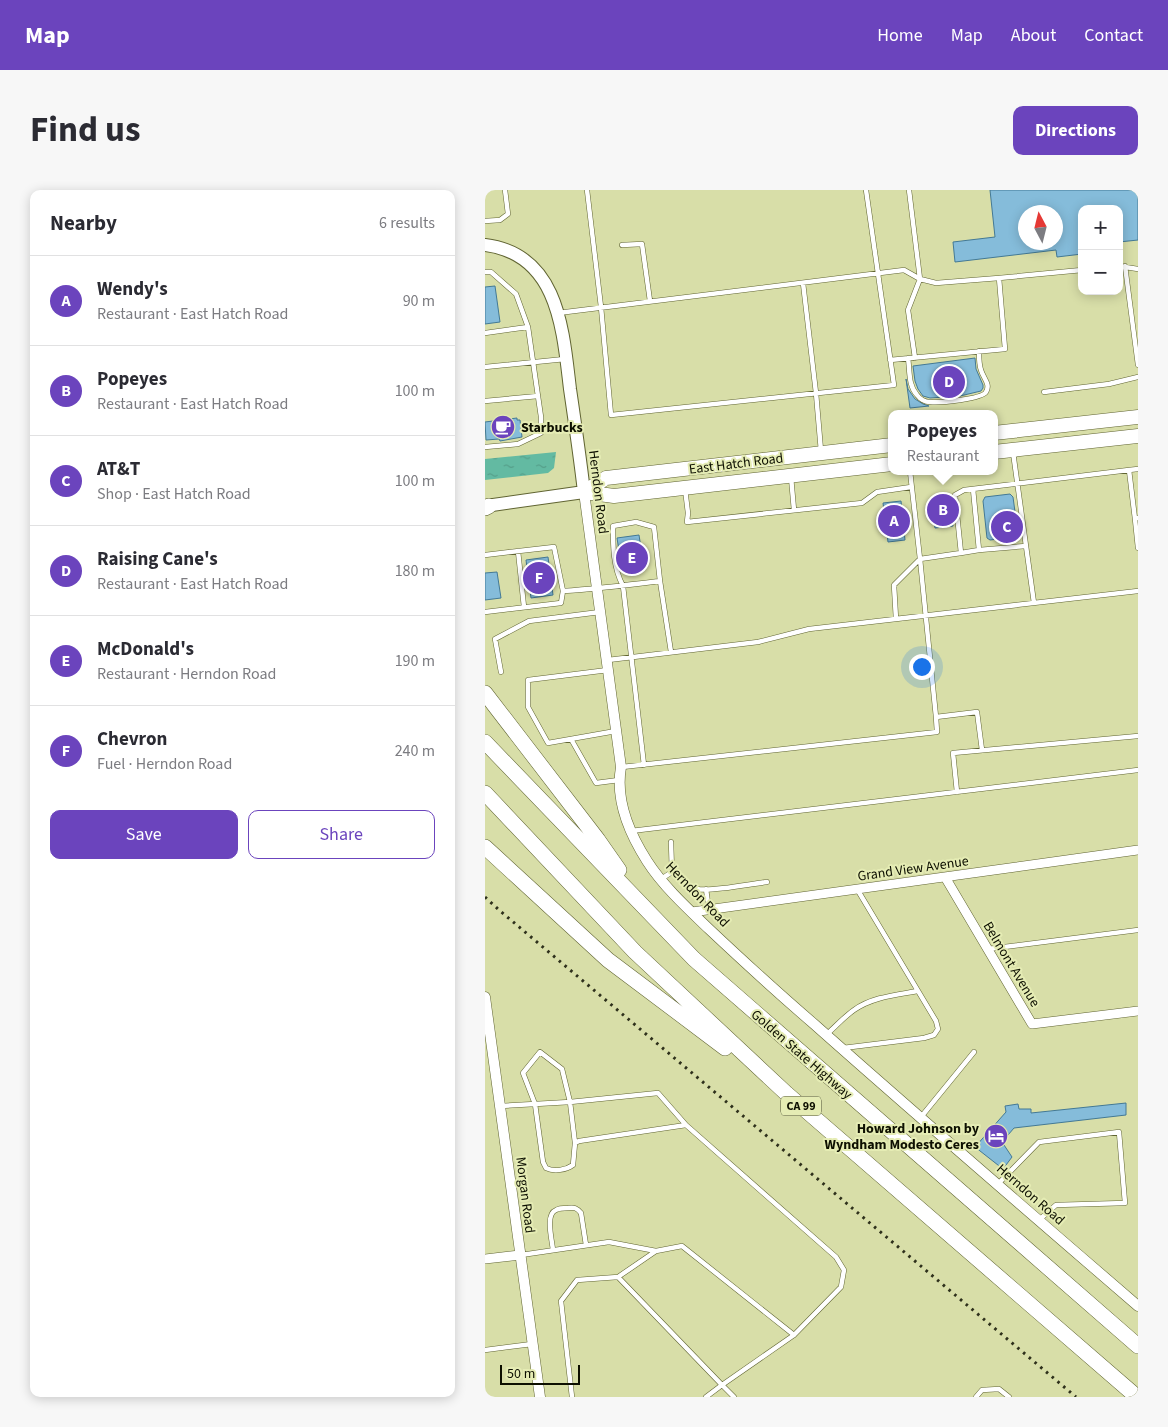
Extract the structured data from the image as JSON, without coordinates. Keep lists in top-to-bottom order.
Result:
{
  "streets": {
    "highway": ["Golden State Highway", "CA 99"],
    "main road": ["East Hatch Road", "Herndon Road"],
    "street": ["Grand View Avenue", "Belmont Avenue", "Morgan Road"]
  },
  "crossings": [
    ["East Hatch Road", "Herndon Road"],
    ["Herndon Road", "Grand View Avenue"],
    ["Grand View Avenue", "Belmont Avenue"]
  ],
  "places": {
    "cafe": ["Starbucks"],
    "hotel": ["Howard Johnson by Wyndham Modesto Ceres"]
  },
  "scale_bar": "50 m",
  "north": "top",
  "page": {
    "header": "Map",
    "nav": [
      "Home",
      "Map",
      "About",
      "Contact"
    ],
    "title": "Find us",
    "buttons": [
      "Directions",
      ["Save", "Share"]
    ],
    "heading": ["Nearby", "6 results"],
    "map_buttons": ["+", "−"],
    "list": [
      {
        "mark": "A",
        "name": "Wendy's",
        "note": "Restaurant · East Hatch Road",
        "value": "90 m"
      },
      {
        "mark": "B",
        "name": "Popeyes",
        "note": "Restaurant · East Hatch Road",
        "value": "100 m"
      },
      {
        "mark": "C",
        "name": "AT&T",
        "note": "Shop · East Hatch Road",
        "value": "100 m"
      },
      {
        "mark": "D",
        "name": "Raising Cane's",
        "note": "Restaurant · East Hatch Road",
        "value": "180 m"
      },
      {
        "mark": "E",
        "name": "McDonald's",
        "note": "Restaurant · Herndon Road",
        "value": "190 m"
      },
      {
        "mark": "F",
        "name": "Chevron",
        "note": "Fuel · Herndon Road",
        "value": "240 m"
      }
    ],
    "pins": [
      "D",
      "B",
      "A",
      "C",
      "E",
      "F"
    ],
    "popup": ["Popeyes", "Restaurant"],
    "scale": "50 m"
  }
}
